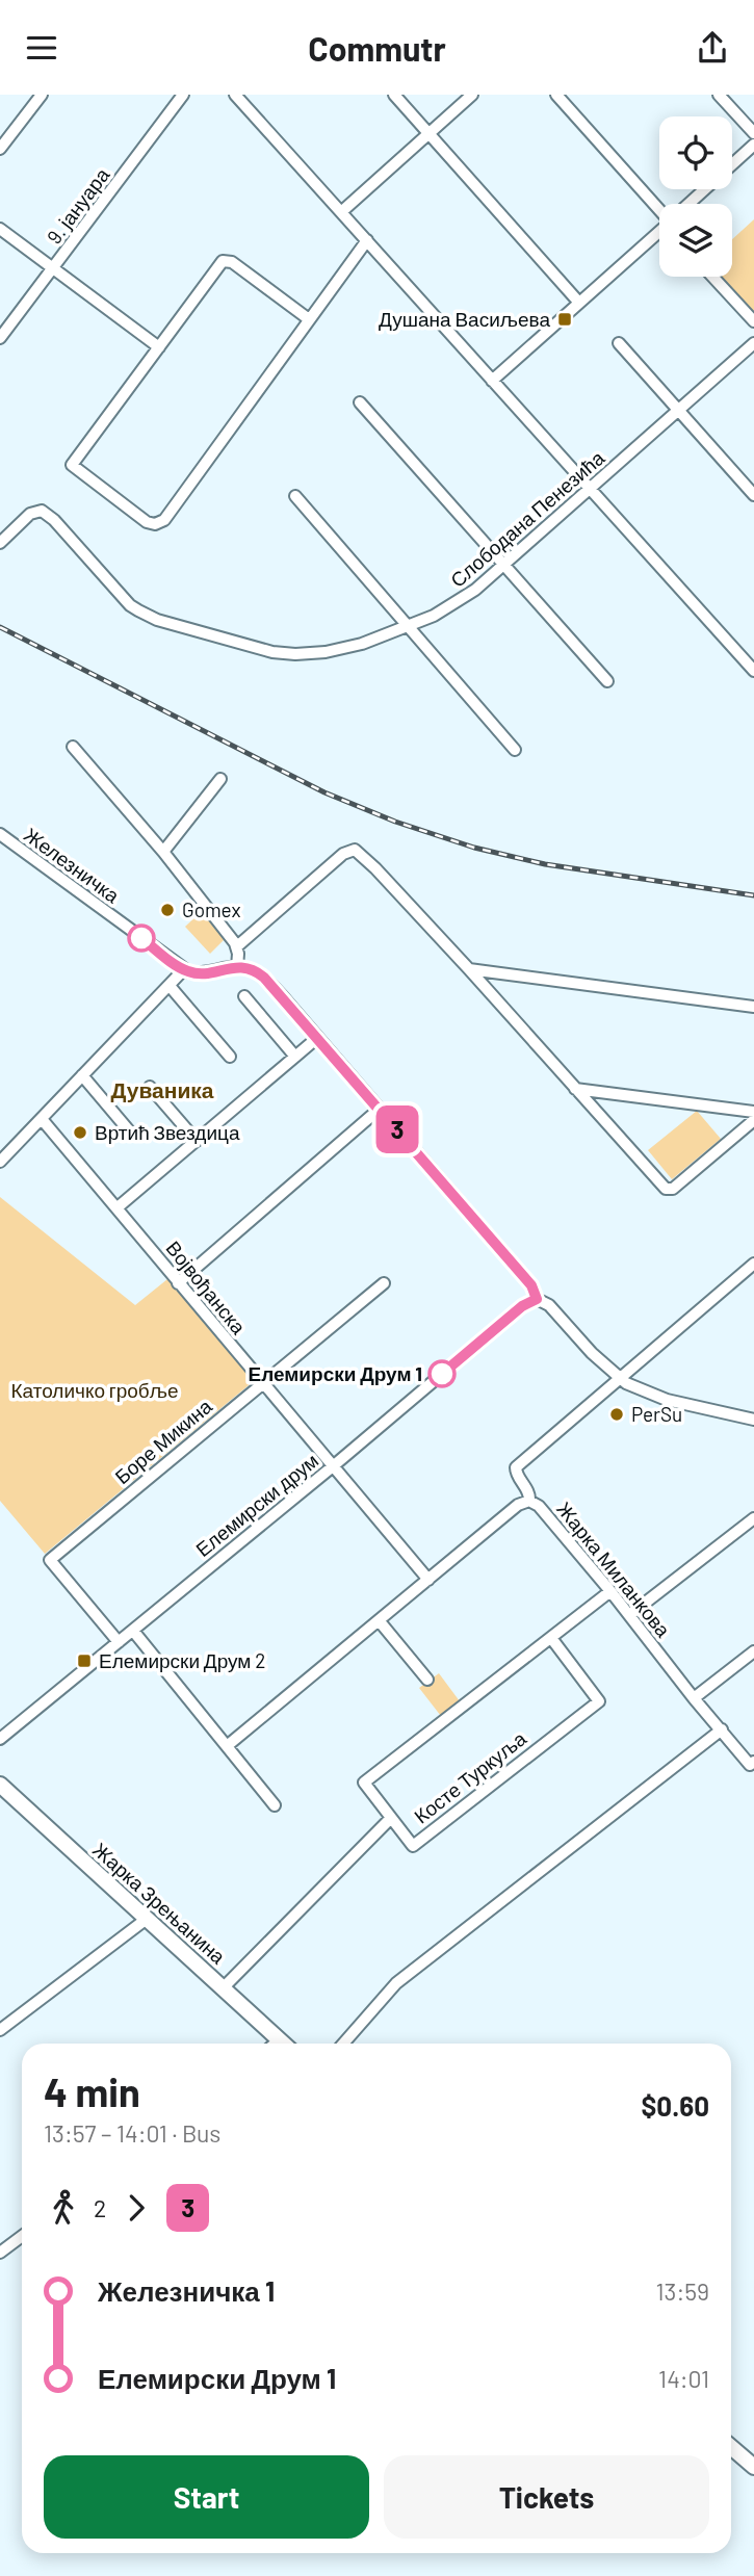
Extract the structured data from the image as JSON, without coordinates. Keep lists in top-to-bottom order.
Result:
{
  "streets": {
    "main road": ["Жарка Зрењанина"],
    "street": [
      "9. јануара",
      "Слободана Пенезића",
      "Железничка",
      "Војвођанска",
      "Боре Микина",
      "Елемирски друм",
      "Жарка Миланкова",
      "Косте Туркуља"
    ]
  },
  "crossings": [
    ["Војвођанска", "Боре Микина"],
    ["Војвођанска", "Елемирски друм"],
    ["Боре Микина", "Елемирски друм"],
    ["Жарка Миланкова", "Косте Туркуља"]
  ],
  "districts": ["Дуваника"],
  "parks": ["Католичко гробље"],
  "places": {
    "transit": ["Душана Васиљева", "Елемирски Друм 2"],
    "other": [
      "Gomex",
      "Вртић Звездица",
      "Елемирски Друм 1",
      "PerSu"
    ]
  },
  "lines": ["bus line 3"],
  "page": {
    "header": "Commutr",
    "on_map": "3",
    "heading": ["4 min", "13:57 – 14:01 · Bus", "$0.60"],
    "legs": ["2", "3"],
    "list": [
      {
        "name": "Железничка 1",
        "value": "13:59"
      },
      {
        "name": "Елемирски Друм 1",
        "value": "14:01"
      }
    ],
    "buttons": ["Start", "Tickets"]
  }
}
